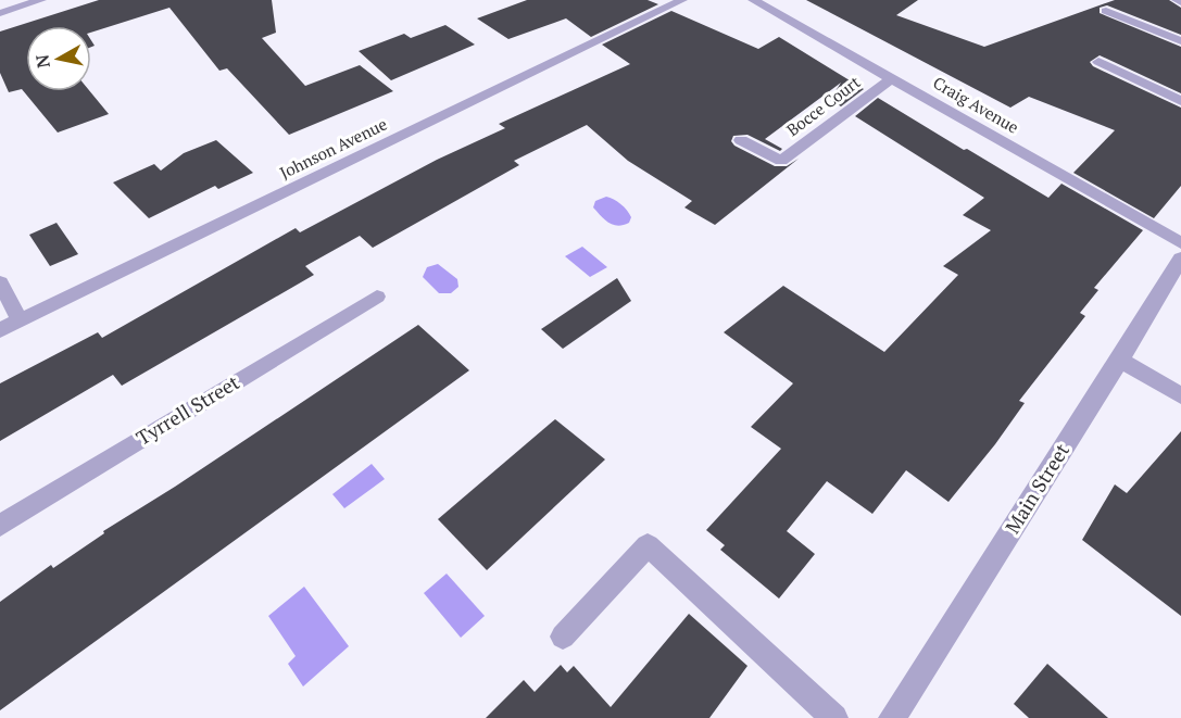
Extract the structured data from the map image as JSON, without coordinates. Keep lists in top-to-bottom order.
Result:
{
  "streets": {
    "street": [
      "Craig Avenue",
      "Bocce Court",
      "Johnson Avenue",
      "Tyrrell Street",
      "Main Street"
    ]
  },
  "crossings": [
    ["Craig Avenue", "Bocce Court"]
  ],
  "north": "left"
}
